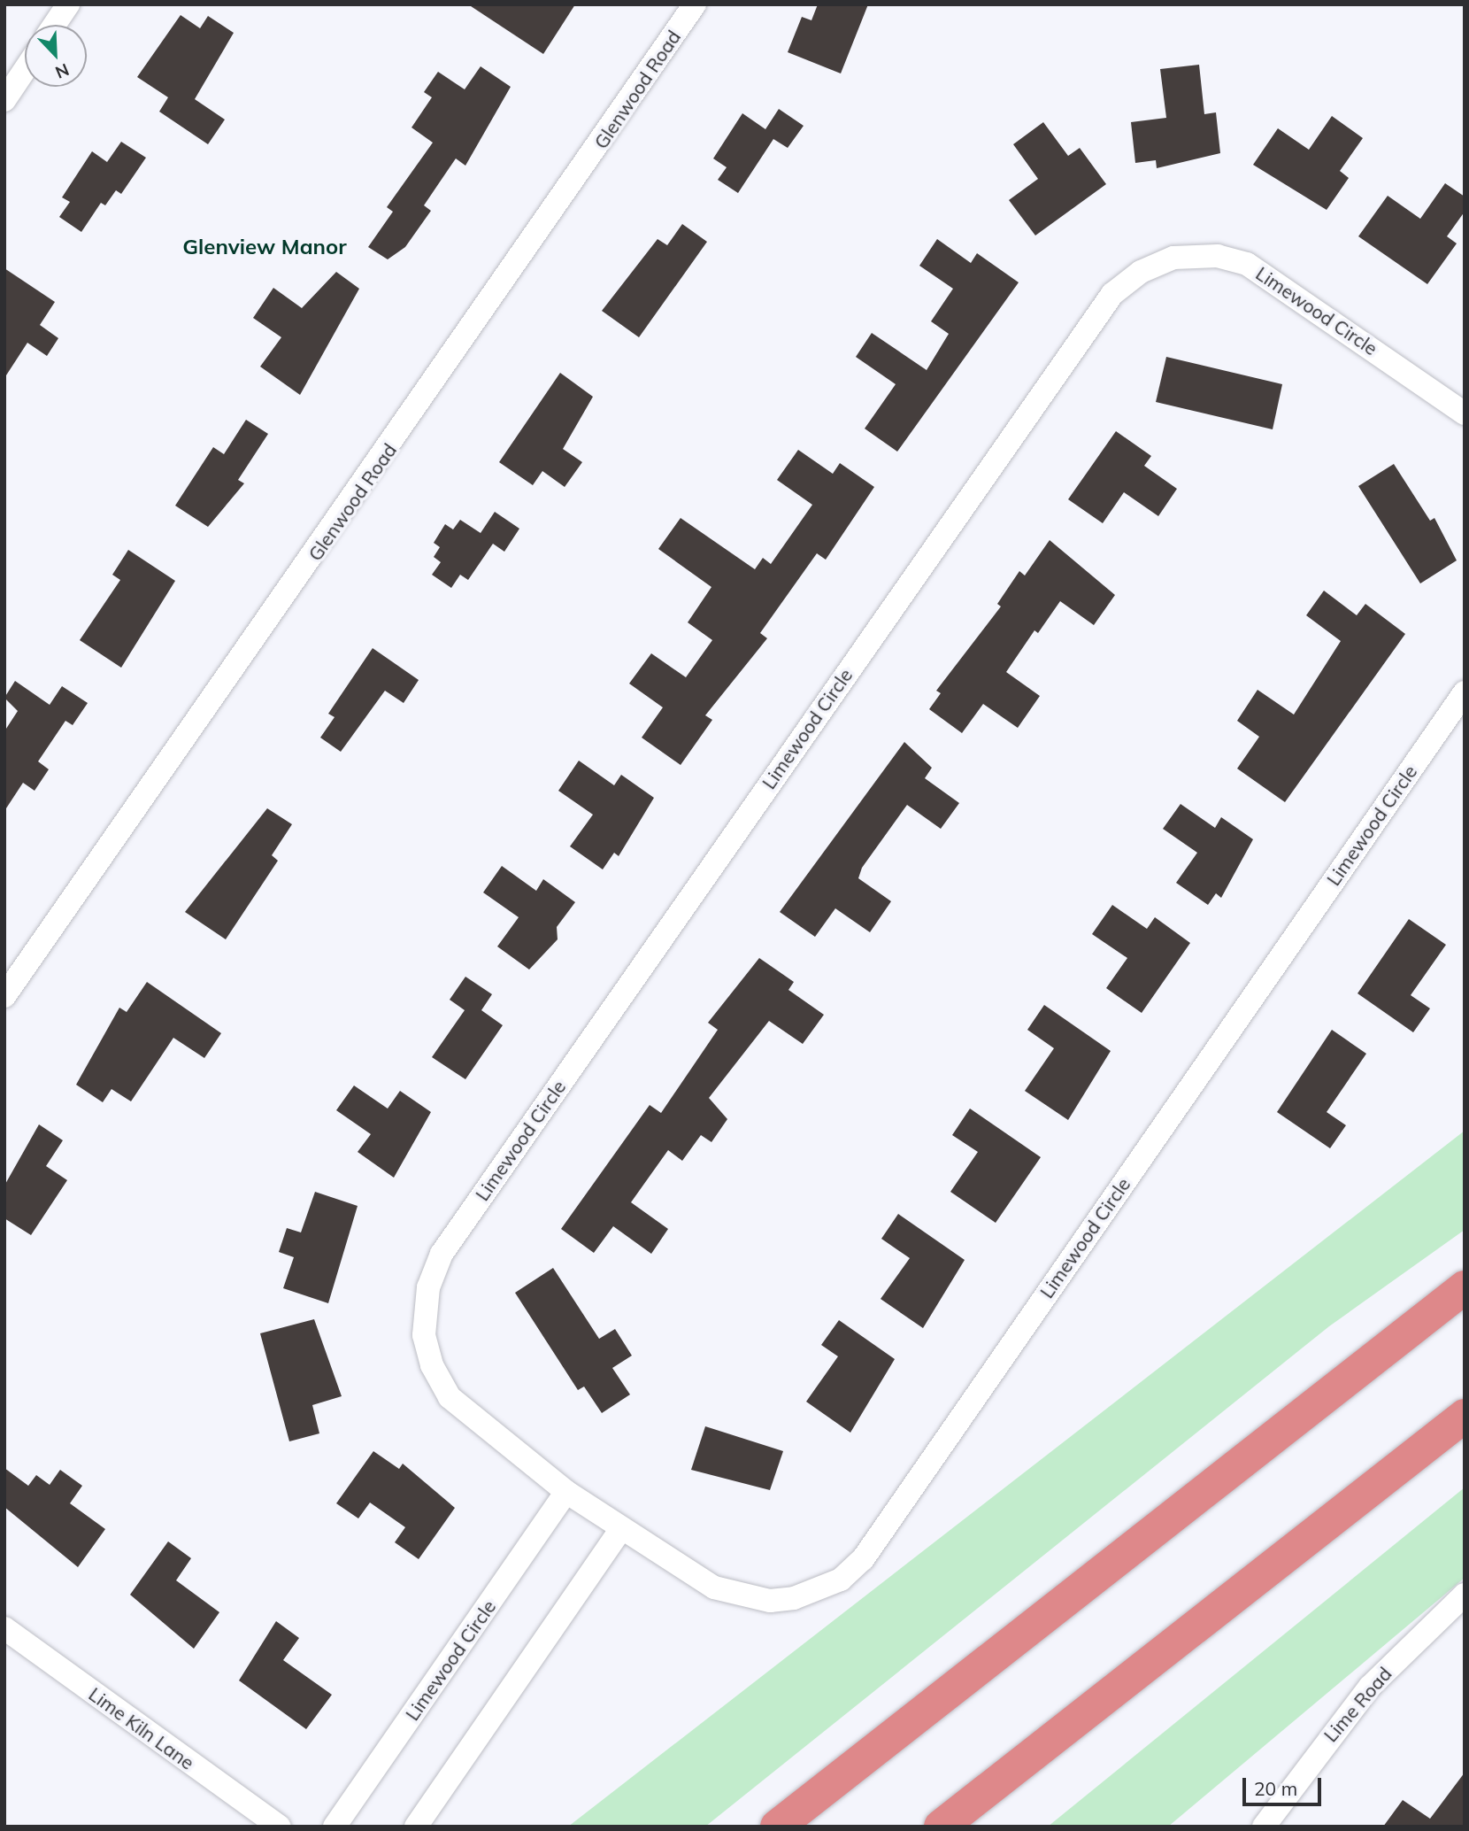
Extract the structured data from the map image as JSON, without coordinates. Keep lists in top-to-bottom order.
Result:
{
  "streets": {
    "street": [
      "Glenwood Road",
      "Limewood Circle",
      "Lime Road",
      "Lime Kiln Lane"
    ]
  },
  "districts": ["Glenview Manor"],
  "scale_bar": "20 m",
  "north": "bottom right"
}
